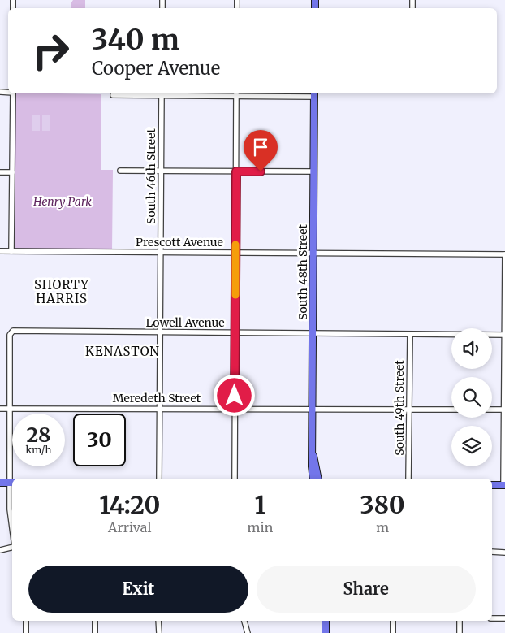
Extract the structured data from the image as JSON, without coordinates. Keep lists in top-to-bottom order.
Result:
{
  "streets": {
    "main road": ["South 48th Street"],
    "street": [
      "South 46th Street",
      "Prescott Avenue",
      "Lowell Avenue",
      "Meredeth Street",
      "South 49th Street"
    ]
  },
  "crossings": [
    ["South 46th Street", "Prescott Avenue"],
    ["South 46th Street", "Lowell Avenue"],
    ["South 46th Street", "Meredeth Street"],
    ["Prescott Avenue", "South 48th Street"],
    ["South 48th Street", "Lowell Avenue"],
    ["South 48th Street", "Meredeth Street"],
    ["Lowell Avenue", "Meredeth Street"],
    ["Lowell Avenue", "South 49th Street"],
    ["Meredeth Street", "South 49th Street"]
  ],
  "districts": ["SHORTY HARRIS", "KENASTON"],
  "parks": ["Henry Park"],
  "page": {
    "turn": ["340 m", "Cooper Avenue"],
    "speed": "28 km/h",
    "limit": "30",
    "eta": [
      "14:20",
      "Arrival",
      "1",
      "min",
      "380",
      "m"
    ],
    "buttons": ["Exit", "Share"]
  }
}
